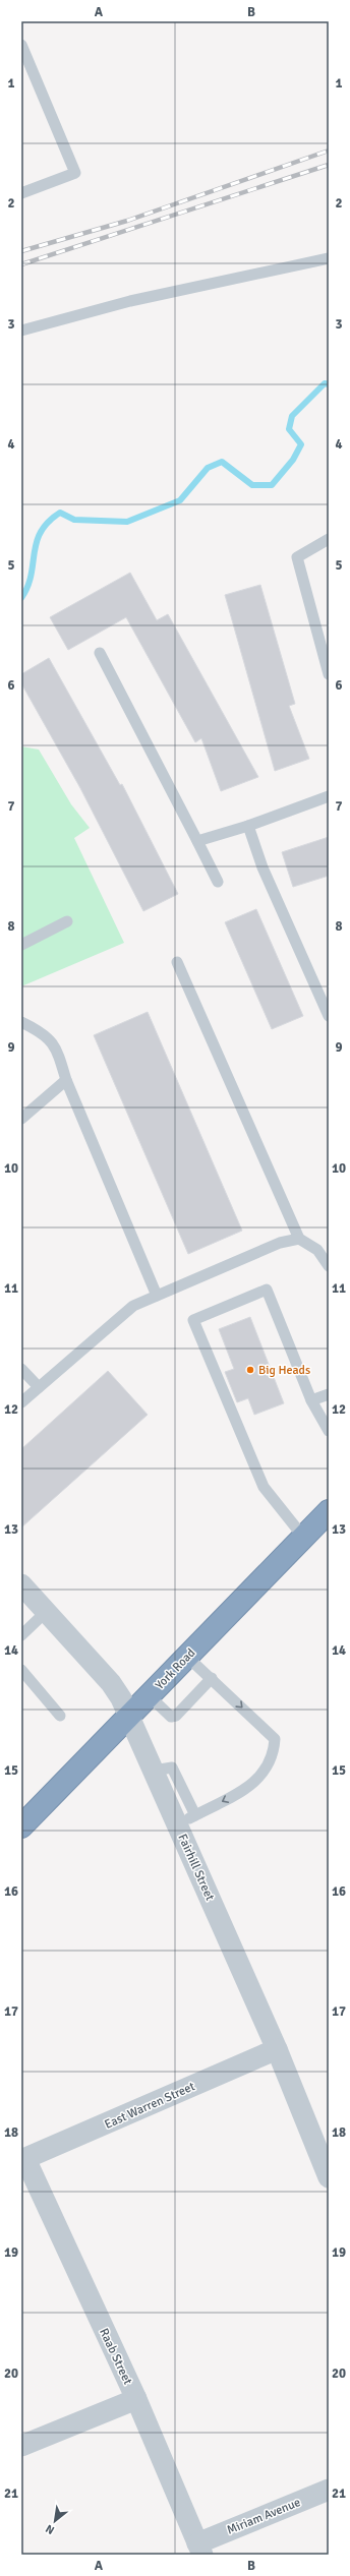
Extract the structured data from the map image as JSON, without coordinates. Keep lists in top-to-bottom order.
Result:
{
  "streets": {
    "highway": ["York Road"],
    "street": [
      "Fairhill Street",
      "East Warren Street",
      "Raab Street",
      "Miriam Avenue"
    ]
  },
  "crossings": [
    ["York Road", "Fairhill Street"],
    ["Fairhill Street", "East Warren Street"],
    ["East Warren Street", "Raab Street"],
    ["Raab Street", "Miriam Avenue"]
  ],
  "places": ["Big Heads"],
  "north": "bottom left",
  "grid": {
    "columns": ["A", "B"],
    "rows": [
      "1",
      "2",
      "3",
      "4",
      "5",
      "6",
      "7",
      "8",
      "9",
      "10",
      "11",
      "12",
      "13",
      "14",
      "15",
      "16",
      "17",
      "18",
      "19",
      "20",
      "21"
    ]
  }
}
